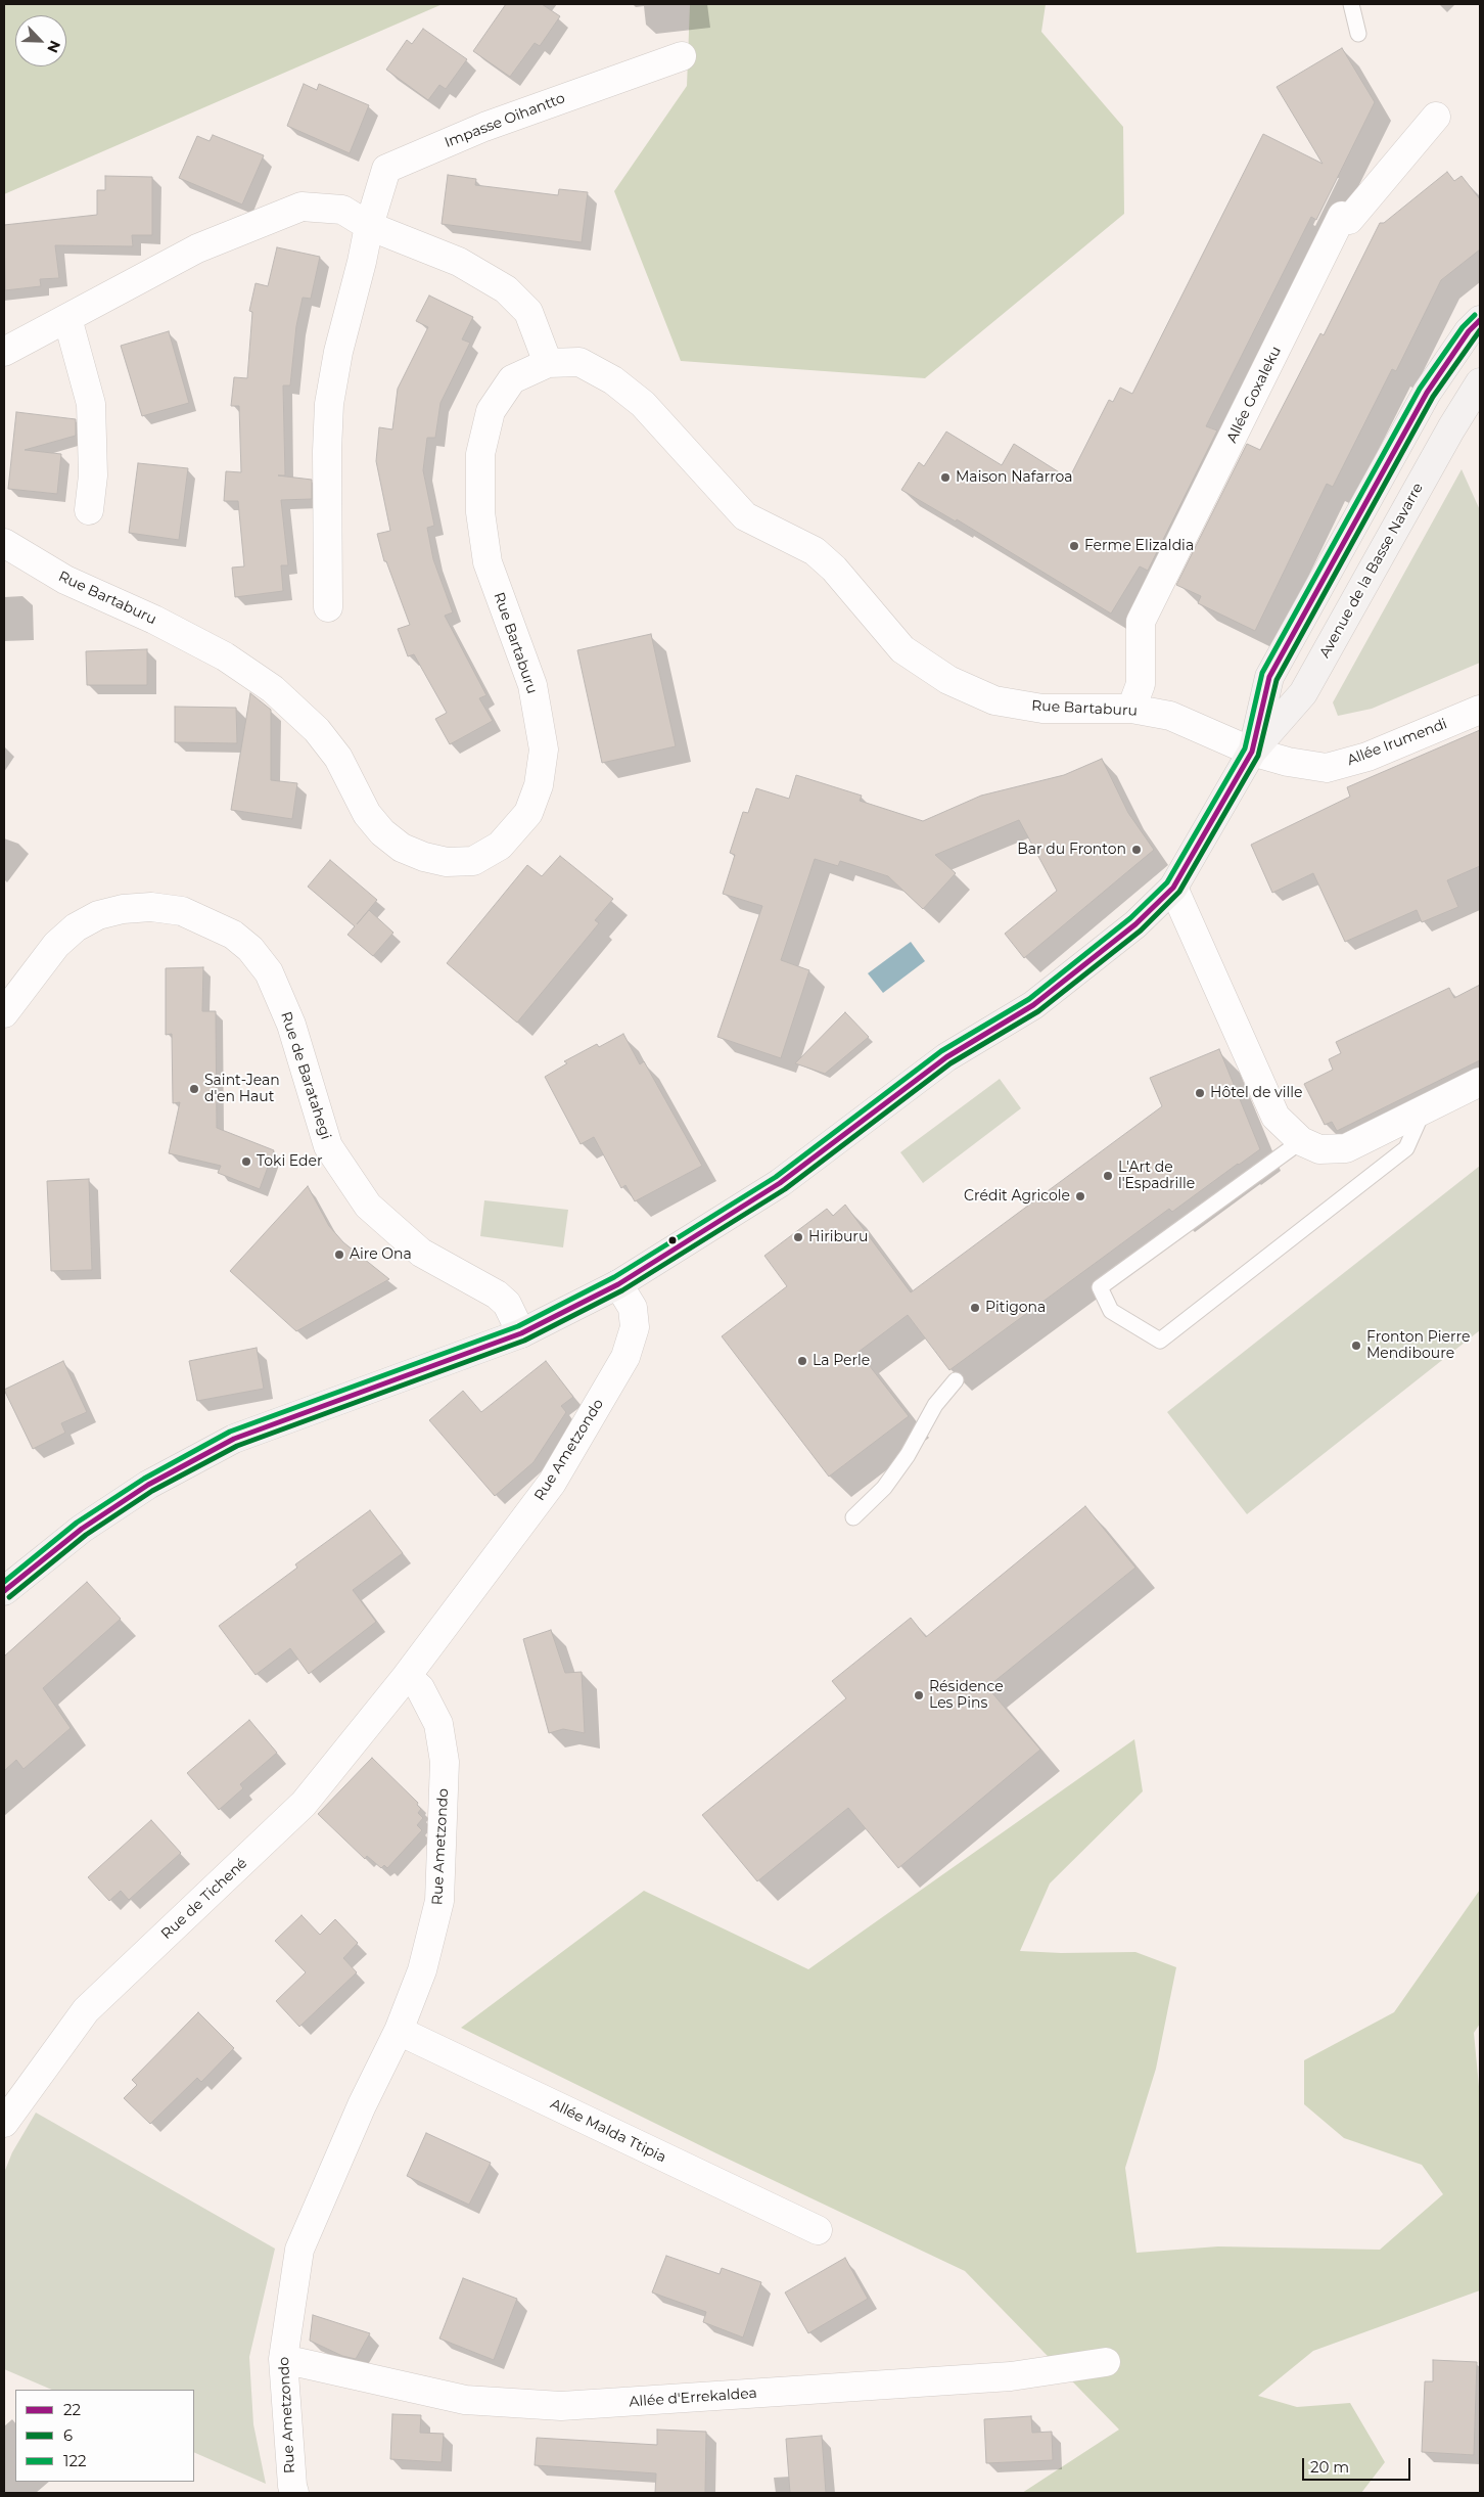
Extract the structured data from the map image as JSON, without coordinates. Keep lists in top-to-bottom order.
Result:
{
  "streets": {
    "street": [
      "Impasse Oihantto",
      "Allée Goxaleku",
      "Avenue de la Basse Navarre",
      "Rue Bartaburu",
      "Allée Irumendi",
      "Rue de Baratahegi",
      "Rue Ametzondo",
      "Rue de Tichené",
      "Allée Malda Ttipia",
      "Allée d'Errekaldea"
    ]
  },
  "crossings": [
    ["Allée Goxaleku", "Rue Bartaburu"],
    ["Avenue de la Basse Navarre", "Rue Bartaburu"],
    ["Avenue de la Basse Navarre", "Allée Irumendi"],
    ["Avenue de la Basse Navarre", "Rue de Baratahegi"],
    ["Avenue de la Basse Navarre", "Rue Ametzondo"],
    ["Rue Bartaburu", "Allée Irumendi"],
    ["Rue Ametzondo", "Rue de Tichené"],
    ["Rue Ametzondo", "Allée Malda Ttipia"],
    ["Rue Ametzondo", "Allée d'Errekaldea"]
  ],
  "places": [
    "Maison Nafarroa",
    "Ferme Elizaldia",
    "Bar du Fronton",
    "Saint-Jean d'en Haut",
    "Hôtel de ville",
    "Toki Eder",
    "L'Art de l'Espadrille",
    "Crédit Agricole",
    "Hiriburu",
    "Aire Ona",
    "Pitigona",
    "Fronton Pierre Mendiboure",
    "La Perle",
    "Résidence Les Pins"
  ],
  "lines": ["transit line 122", "transit line 22", "transit line 6"],
  "legend": ["22", "6", "122"],
  "scale_bar": "20 m",
  "north": "bottom right"
}
